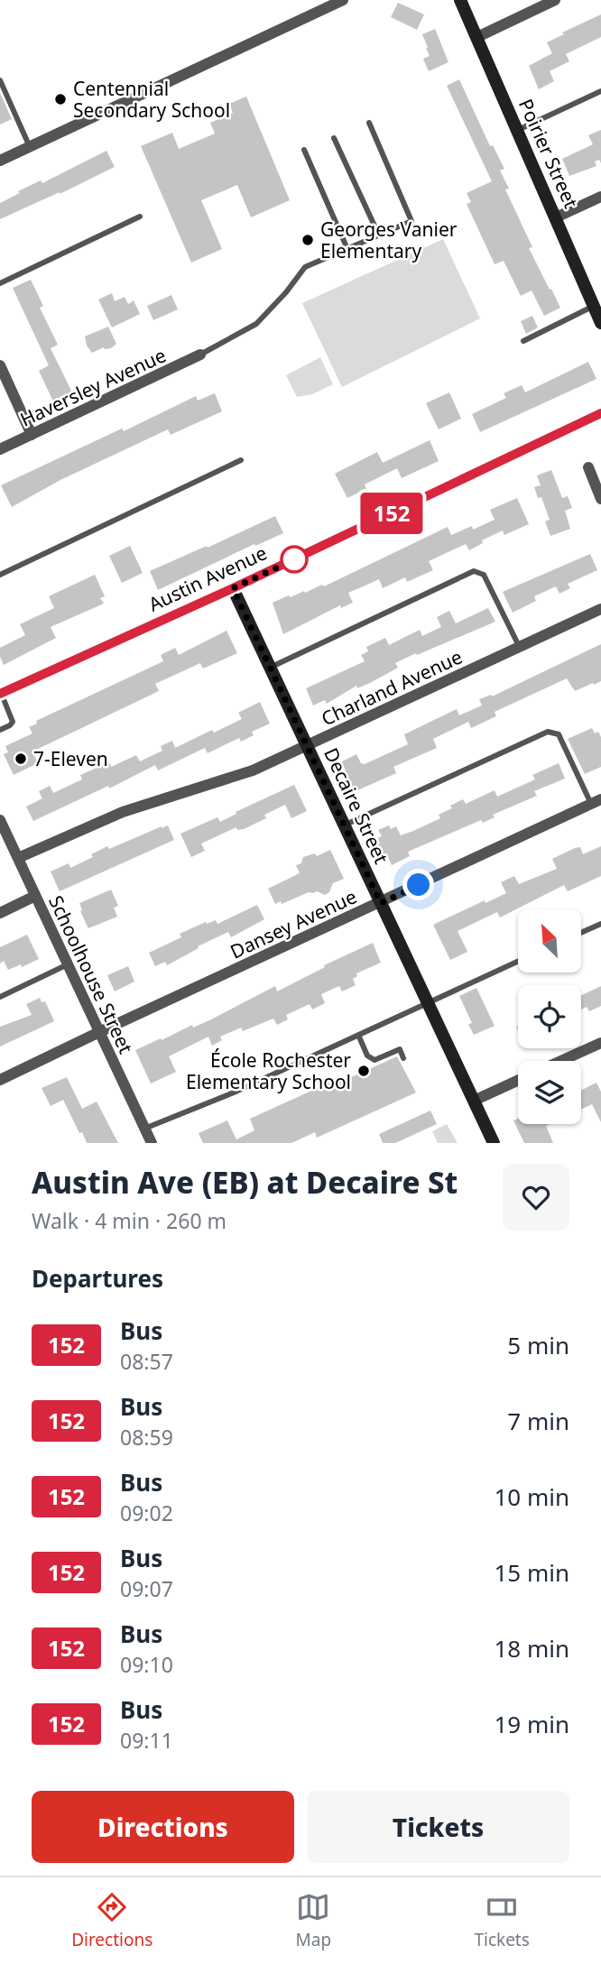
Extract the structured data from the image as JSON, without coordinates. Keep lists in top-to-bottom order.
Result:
{
  "streets": {
    "street": [
      "Poirier Street",
      "Haversley Avenue",
      "Austin Avenue",
      "Charland Avenue",
      "Decaire Street",
      "Dansey Avenue",
      "Schoolhouse Street"
    ]
  },
  "crossings": [
    ["Austin Avenue", "Decaire Street"],
    ["Charland Avenue", "Decaire Street"],
    ["Charland Avenue", "Schoolhouse Street"],
    ["Decaire Street", "Dansey Avenue"],
    ["Dansey Avenue", "Schoolhouse Street"]
  ],
  "places": [
    "Centennial Secondary School",
    "Georges Vanier Elementary",
    "7-Eleven",
    "École Rochester Elementary School"
  ],
  "lines": ["bus line 152"],
  "north": "top left",
  "page": {
    "on_map": "152",
    "heading": [
      ["Austin Ave (EB) at Decaire St", "Walk · 4 min · 260 m"],
      "Departures"
    ],
    "list": [
      {
        "mark": "152",
        "name": "Bus",
        "note": "08:57",
        "value": "5 min"
      },
      {
        "mark": "152",
        "name": "Bus",
        "note": "08:59",
        "value": "7 min"
      },
      {
        "mark": "152",
        "name": "Bus",
        "note": "09:02",
        "value": "10 min"
      },
      {
        "mark": "152",
        "name": "Bus",
        "note": "09:07",
        "value": "15 min"
      },
      {
        "mark": "152",
        "name": "Bus",
        "note": "09:10",
        "value": "18 min"
      },
      {
        "mark": "152",
        "name": "Bus",
        "note": "09:11",
        "value": "19 min"
      }
    ],
    "buttons": ["Directions", "Tickets"],
    "tabs": ["Directions", "Map", "Tickets"]
  }
}
